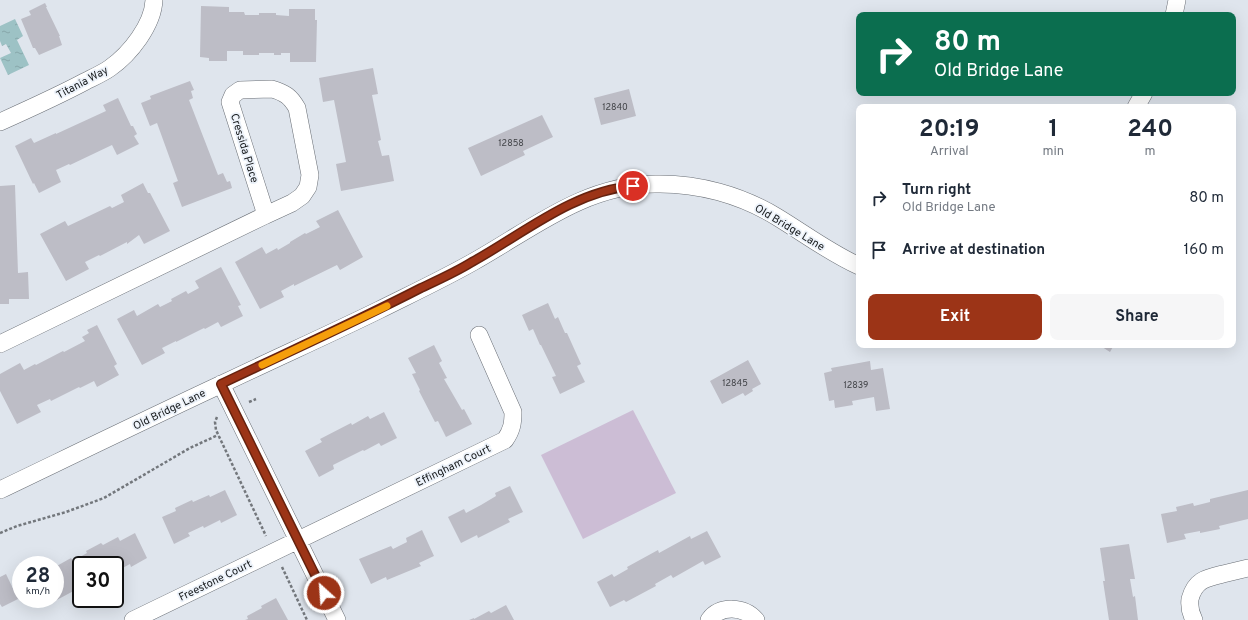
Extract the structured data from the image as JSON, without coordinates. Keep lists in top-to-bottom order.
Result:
{
  "streets": {
    "street": [
      "Titania Way",
      "Cressida Place",
      "Old Bridge Lane",
      "Effingham Court",
      "Freestone Court"
    ]
  },
  "crossings": [
    ["Effingham Court", "Freestone Court"]
  ],
  "house_numbers": [
    "12840",
    "12858",
    "12845",
    "12839"
  ],
  "page": {
    "turn": ["80 m", "Old Bridge Lane"],
    "eta": [
      "20:19",
      "Arrival",
      "1",
      "min",
      "240",
      "m"
    ],
    "list": [
      {
        "name": "Turn right",
        "note": "Old Bridge Lane",
        "value": "80 m"
      },
      {
        "name": "Arrive at destination",
        "value": "160 m"
      }
    ],
    "buttons": ["Exit", "Share"],
    "speed": "28 km/h",
    "limit": "30"
  }
}
